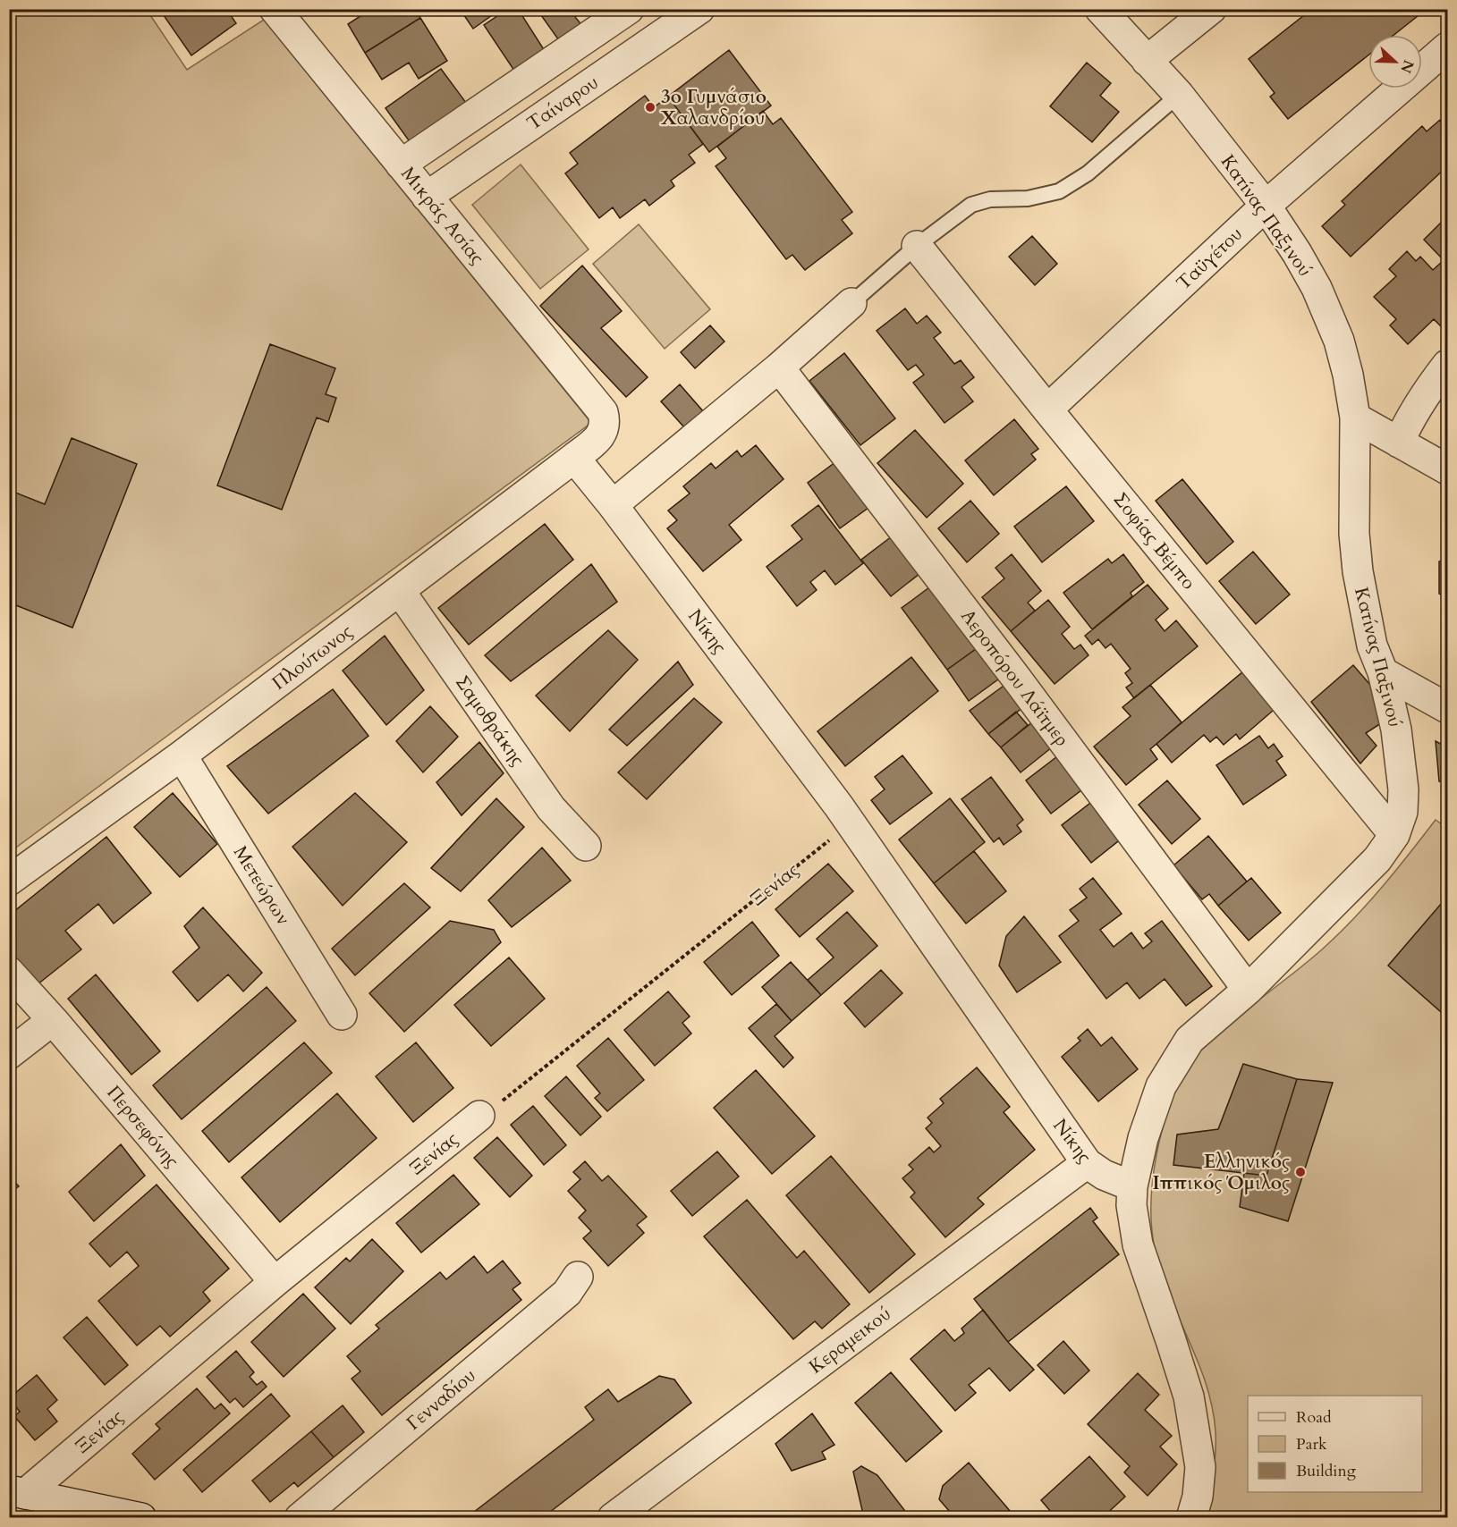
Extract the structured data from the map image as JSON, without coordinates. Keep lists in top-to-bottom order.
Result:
{
  "streets": {
    "street": [
      "Ταίναρου",
      "Μικράς Ασίας",
      "Κατίνας Παξινού",
      "Ταϋγέτου",
      "Σοφίας Βέμπο",
      "Νίκης",
      "Πλούτωνος",
      "Αεροπόρου Λάϊτμερ",
      "Σαμοθράκης",
      "Ξενίας",
      "Μετεώρων",
      "Περσεφόνης",
      "Κεραμεικού",
      "Γενναδίου"
    ]
  },
  "crossings": [
    ["Ταίναρου", "Μικράς Ασίας"],
    ["Μικράς Ασίας", "Πλούτωνος"],
    ["Κατίνας Παξινού", "Ταϋγέτου"],
    ["Κατίνας Παξινού", "Σοφίας Βέμπο"],
    ["Κατίνας Παξινού", "Νίκης"],
    ["Κατίνας Παξινού", "Αεροπόρου Λάϊτμερ"],
    ["Ταϋγέτου", "Σοφίας Βέμπο"],
    ["Νίκης", "Πλούτωνος"],
    ["Νίκης", "Ξενίας"],
    ["Νίκης", "Κεραμεικού"],
    ["Πλούτωνος", "Σαμοθράκης"],
    ["Πλούτωνος", "Μετεώρων"],
    ["Ξενίας", "Περσεφόνης"]
  ],
  "places": ["3ο Γυμνάσιο Χαλανδρίου", "Ελληνικός Ιππικός Όμιλος"],
  "legend": ["Road", "Park", "Building"],
  "north": "right"
}
